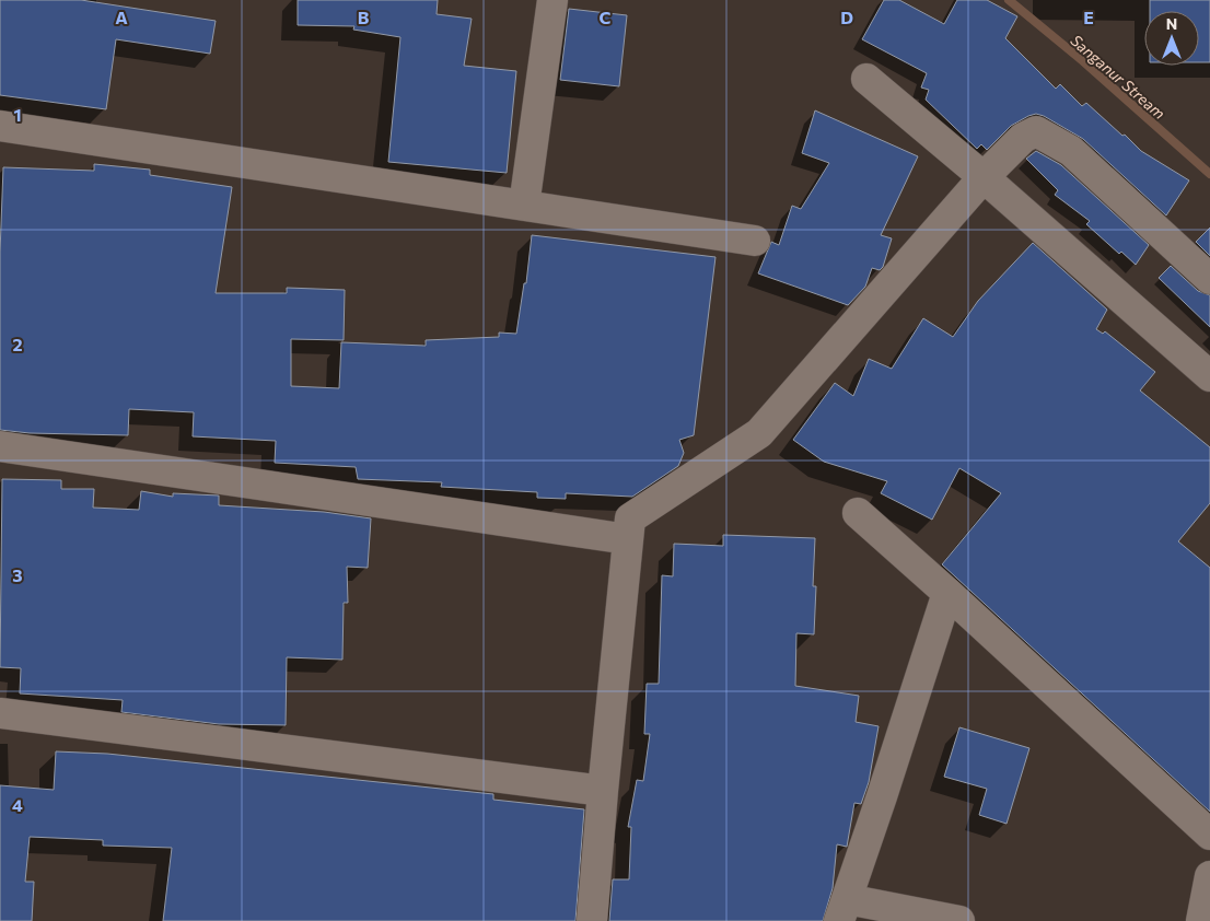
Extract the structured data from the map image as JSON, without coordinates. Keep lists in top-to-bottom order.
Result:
{
  "water": ["Sanganur Stream"],
  "north": "top",
  "grid": {
    "columns": [
      "A",
      "B",
      "C",
      "D",
      "E"
    ],
    "rows": [
      "1",
      "2",
      "3",
      "4"
    ]
  }
}
